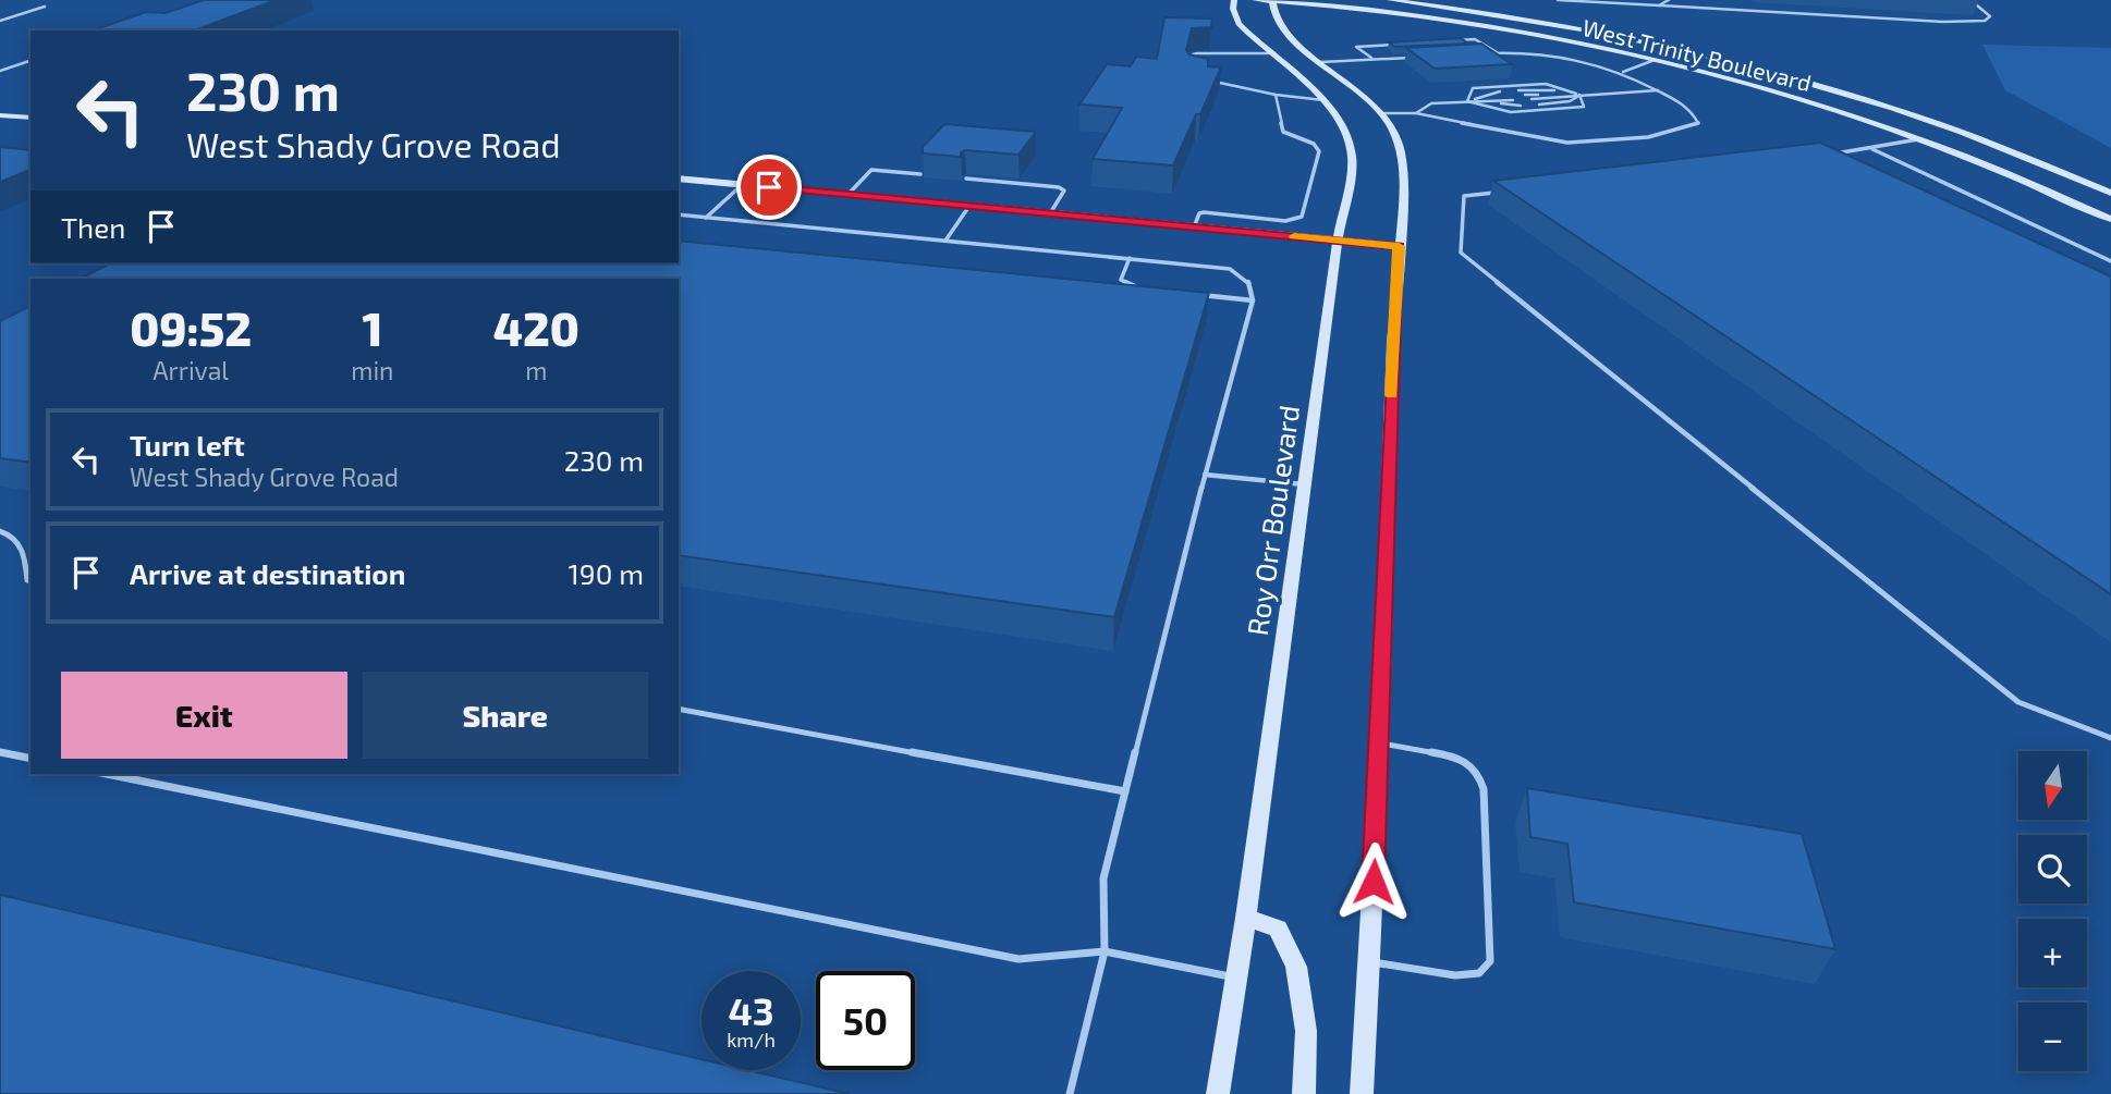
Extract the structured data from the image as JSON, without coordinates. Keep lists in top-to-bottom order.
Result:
{
  "streets": {
    "main road": ["West Trinity Boulevard", "Roy Orr Boulevard"]
  },
  "north": "bottom",
  "page": {
    "turn": ["230 m", "West Shady Grove Road"],
    "then": "Then",
    "eta": [
      "09:52",
      "Arrival",
      "1",
      "min",
      "420",
      "m"
    ],
    "list": [
      {
        "name": "Turn left",
        "note": "West Shady Grove Road",
        "value": "230 m"
      },
      {
        "name": "Arrive at destination",
        "value": "190 m"
      }
    ],
    "buttons": ["Exit", "Share"],
    "map_buttons": ["+", "−"],
    "speed": "43 km/h",
    "limit": "50"
  }
}
